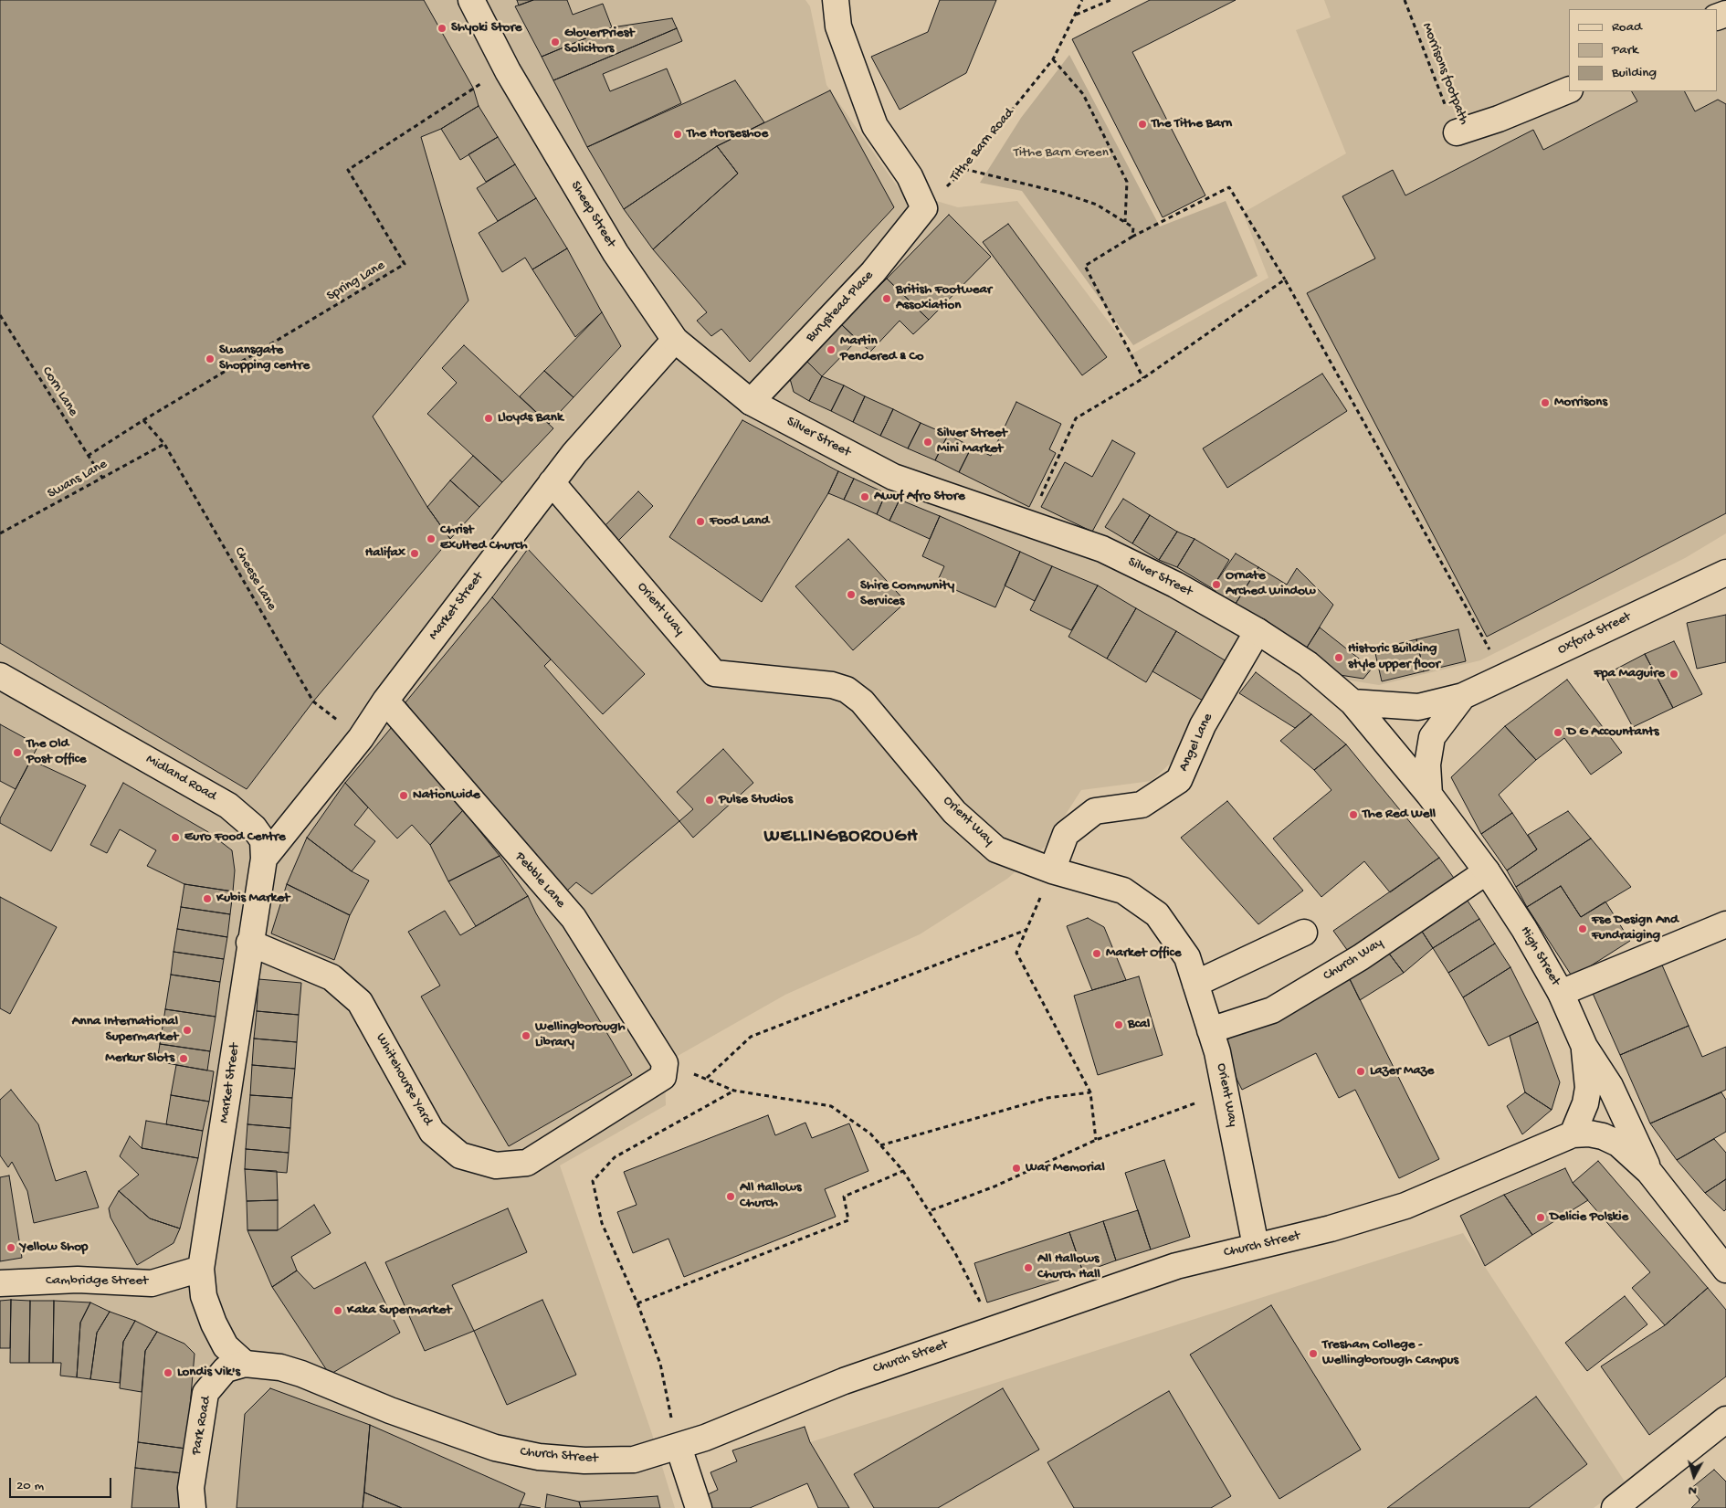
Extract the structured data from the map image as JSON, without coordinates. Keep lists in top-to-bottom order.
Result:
{
  "streets": {
    "street": [
      "Sheep Street",
      "Burystead Place",
      "Silver Street",
      "Market Street",
      "Orient Way",
      "Oxford Street",
      "Angel Lane",
      "Midland Road",
      "Pebble Lane",
      "High Street",
      "Church Way",
      "Whitehourse Yard",
      "Church Street",
      "Cambridge Street",
      "Park Road"
    ],
    "path": [
      "Morrisons footpath",
      "Tithe Barn Road",
      "Spring Lane",
      "Corn Lane",
      "Swans Lane",
      "Cheese Lane"
    ]
  },
  "crossings": [
    ["Tithe Barn Road", "Burystead Place"],
    ["Sheep Street", "Spring Lane"],
    ["Sheep Street", "Burystead Place"],
    ["Sheep Street", "Silver Street"],
    ["Sheep Street", "Market Street"],
    ["Spring Lane", "Corn Lane"],
    ["Spring Lane", "Cheese Lane"],
    ["Burystead Place", "Silver Street"],
    ["Corn Lane", "Swans Lane"],
    ["Silver Street", "Oxford Street"],
    ["Silver Street", "Angel Lane"],
    ["Silver Street", "High Street"],
    ["Silver Street", "Church Way"],
    ["Swans Lane", "Cheese Lane"],
    ["Cheese Lane", "Market Street"],
    ["Market Street", "Orient Way"],
    ["Market Street", "Midland Road"],
    ["Market Street", "Pebble Lane"],
    ["Market Street", "Whitehourse Yard"],
    ["Market Street", "Cambridge Street"],
    ["Orient Way", "Angel Lane"],
    ["Orient Way", "Church Way"],
    ["Orient Way", "Church Street"],
    ["Midland Road", "Whitehourse Yard"],
    ["Pebble Lane", "Whitehourse Yard"],
    ["High Street", "Church Way"],
    ["High Street", "Church Street"],
    ["Church Street", "Park Road"]
  ],
  "districts": ["WELLINGBOROUGH"],
  "parks": ["Tithe Barn Green"],
  "places": [
    "Shyoki Store",
    "GloverPriest Solicitors",
    "The Tithe Barn",
    "The Horseshoe",
    "British Footwear Assoxiation",
    "Martin Pendered & Co",
    "Swansgate Shopping centre",
    "Morrisons",
    "Lloyds Bank",
    "Silver Street Mini Market",
    "Awuf Afro Store",
    "Food Land",
    "Christ Exulted Church",
    "Halifax",
    "Ornate Arched Window",
    "Shire Community Services",
    "Historic Building style upper floor",
    "Fpa Maguire",
    "D G Accountants",
    "The Old Post Office",
    "Nationwide",
    "Pulse Studios",
    "The Red Well",
    "Euro Food Centre",
    "Kubis Market",
    "Fse Design And Fundraiging",
    "Market Office",
    "Bcal",
    "Anna International Supermarket",
    "Wellingborough Library",
    "Merkur Slots",
    "Lazer Maze",
    "War Memorial",
    "All Hallows Church",
    "Delicie Polskie",
    "Yellow Shop",
    "All Hallows Church Hall",
    "Kaka Supermarket",
    "Tresham College - Wellingborough Campus",
    "Londis Vik's"
  ],
  "legend": ["Road", "Park", "Building"],
  "scale_bar": "20 m",
  "north": "bottom"
}
